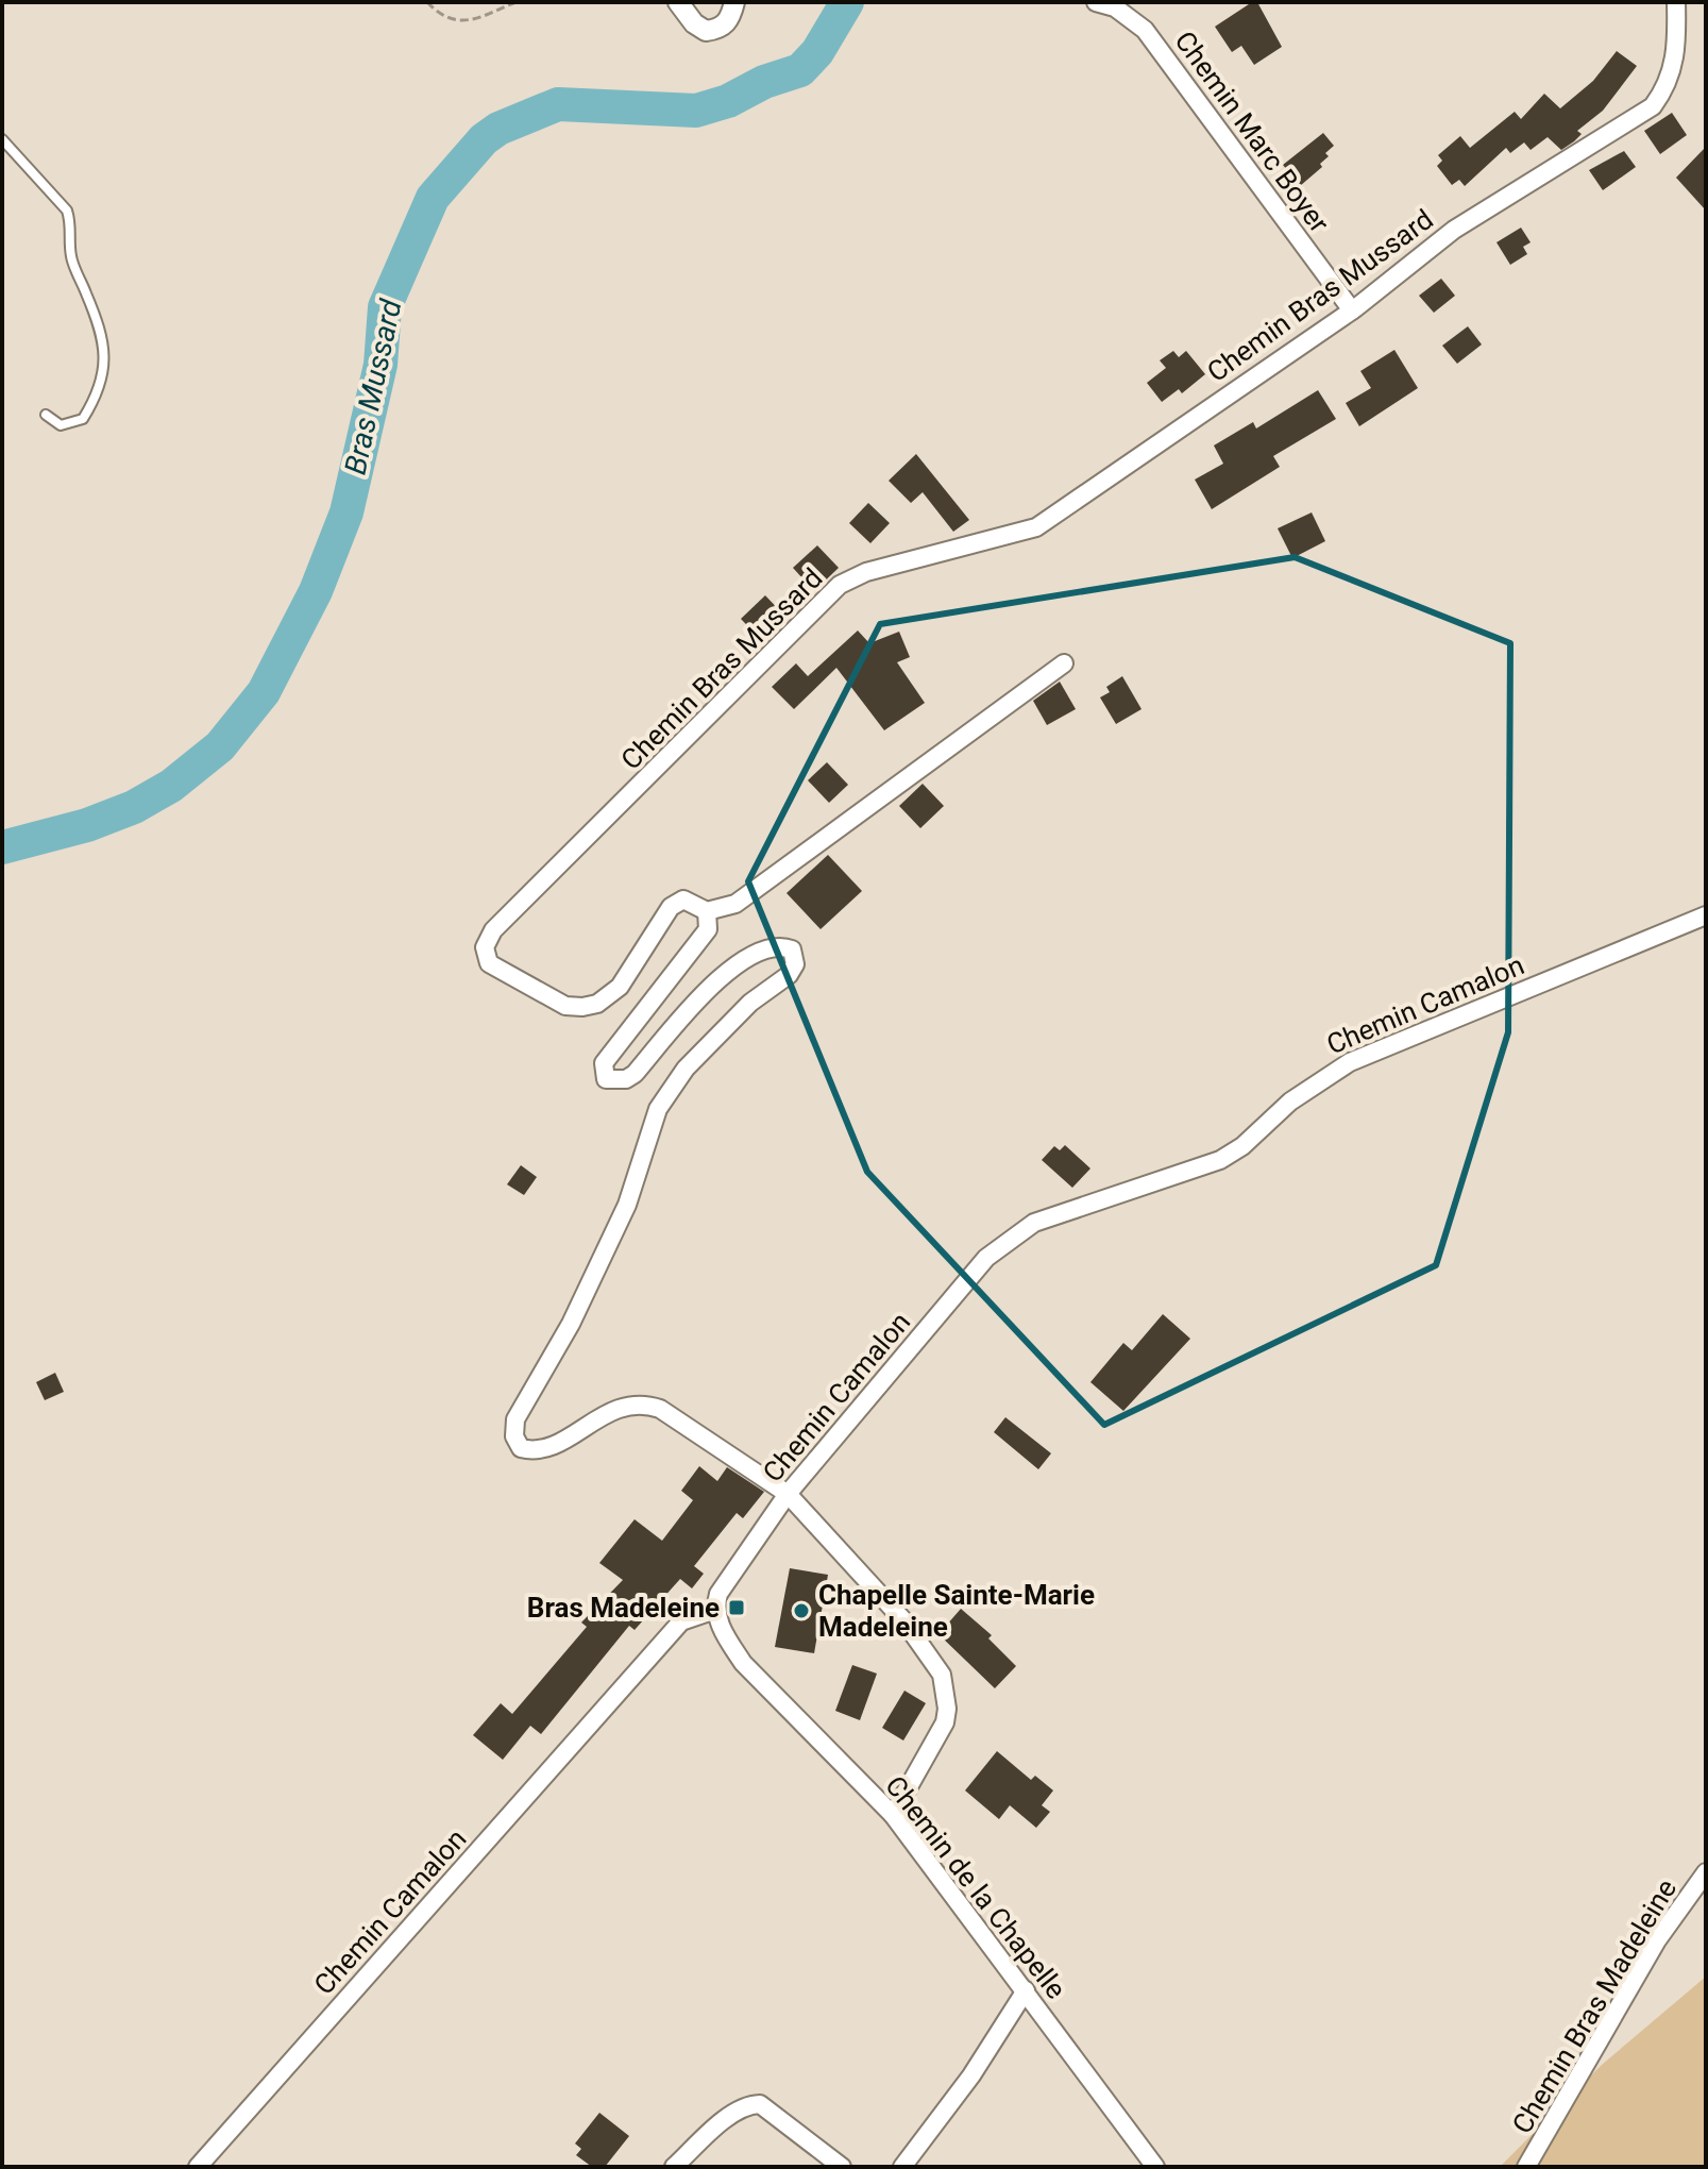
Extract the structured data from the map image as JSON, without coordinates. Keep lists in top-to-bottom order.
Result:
{
  "streets": {
    "street": [
      "Chemin Marc Boyer",
      "Chemin Bras Mussard",
      "Chemin Camalon",
      "Chemin de la Chapelle",
      "Chemin Bras Madeleine"
    ]
  },
  "crossings": [
    ["Chemin Marc Boyer", "Chemin Bras Mussard"],
    ["Chemin Camalon", "Chemin de la Chapelle"]
  ],
  "water": ["Bras Mussard"],
  "places": {
    "transit": ["Bras Madeleine"],
    "other": ["Chapelle Sainte-Marie Madeleine"]
  }
}
